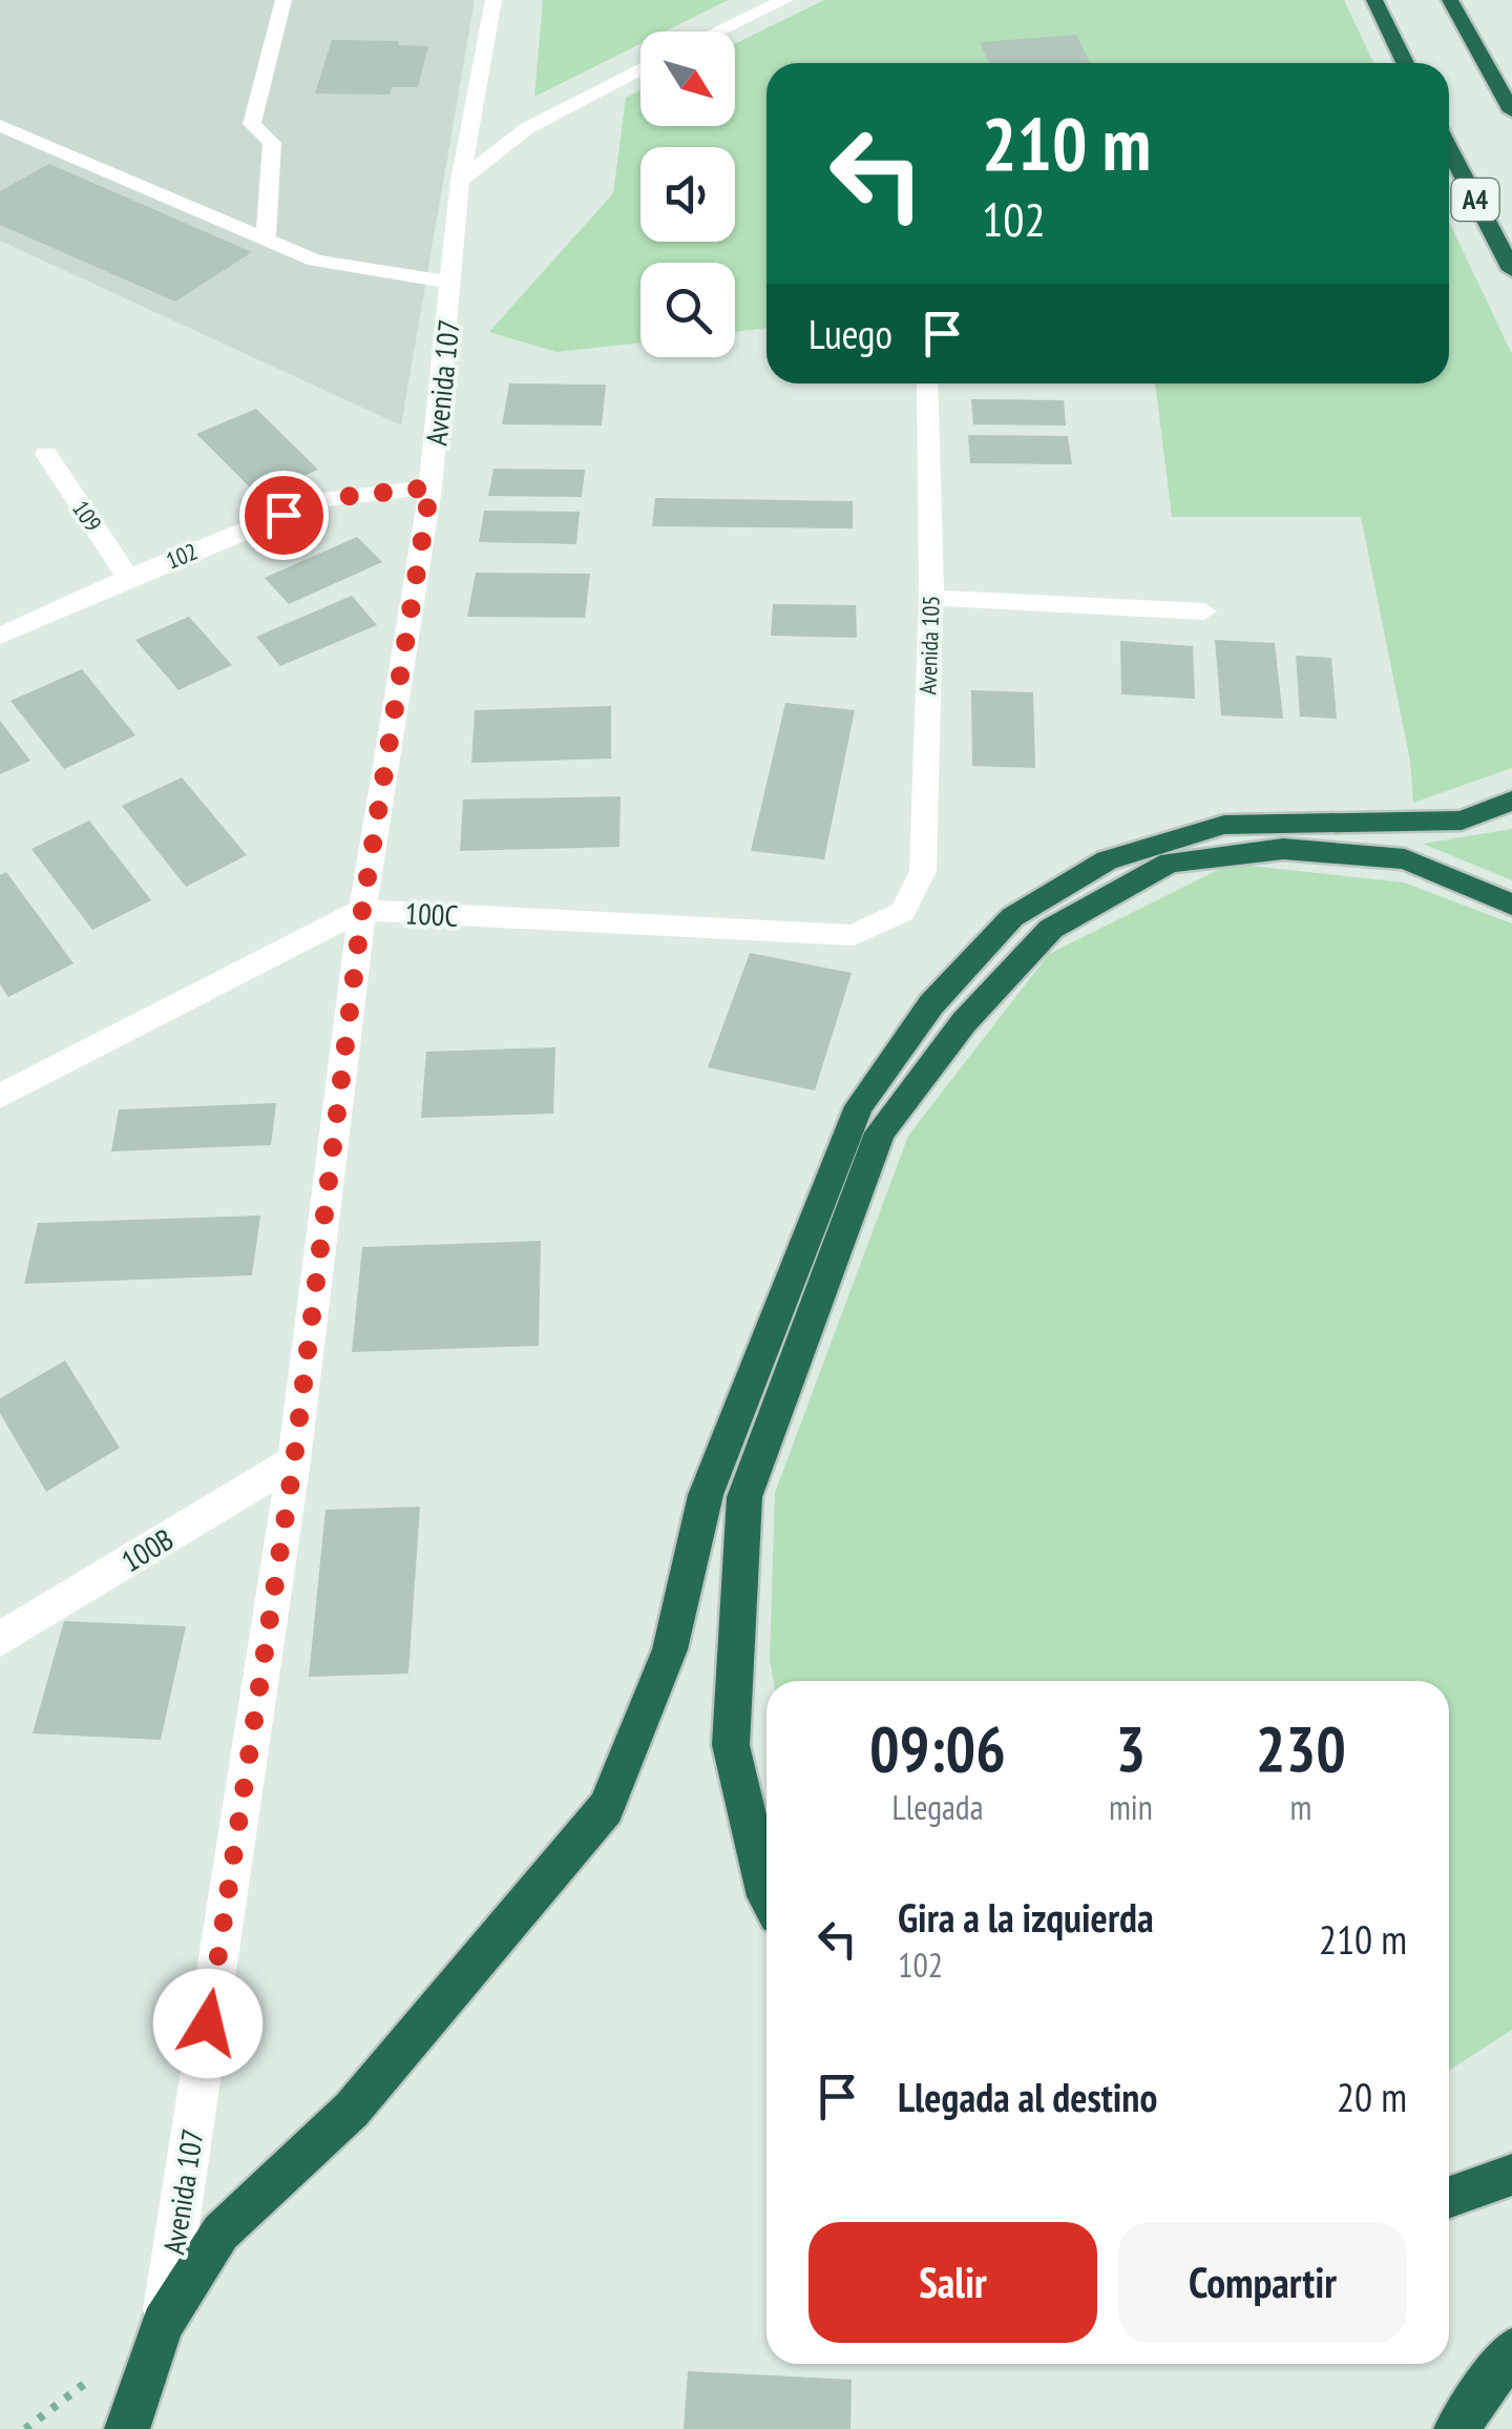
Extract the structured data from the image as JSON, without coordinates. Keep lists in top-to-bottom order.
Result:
{
  "streets": {
    "highway": ["A4"],
    "street": [
      "Avenida 107",
      "109",
      "102",
      "Avenida 105",
      "100C",
      "100B"
    ]
  },
  "crossings": [
    ["Avenida 107", "102"],
    ["Avenida 107", "100C"],
    ["Avenida 107", "100B"],
    ["109", "102"],
    ["Avenida 105", "100C"]
  ],
  "north": "bottom right",
  "page": {
    "turn": ["210 m", "102"],
    "then": "Luego",
    "eta": [
      "09:06",
      "Llegada",
      "3",
      "min",
      "230",
      "m"
    ],
    "list": [
      {
        "name": "Gira a la izquierda",
        "note": "102",
        "value": "210 m"
      },
      {
        "name": "Llegada al destino",
        "value": "20 m"
      }
    ],
    "buttons": ["Salir", "Compartir"]
  }
}
